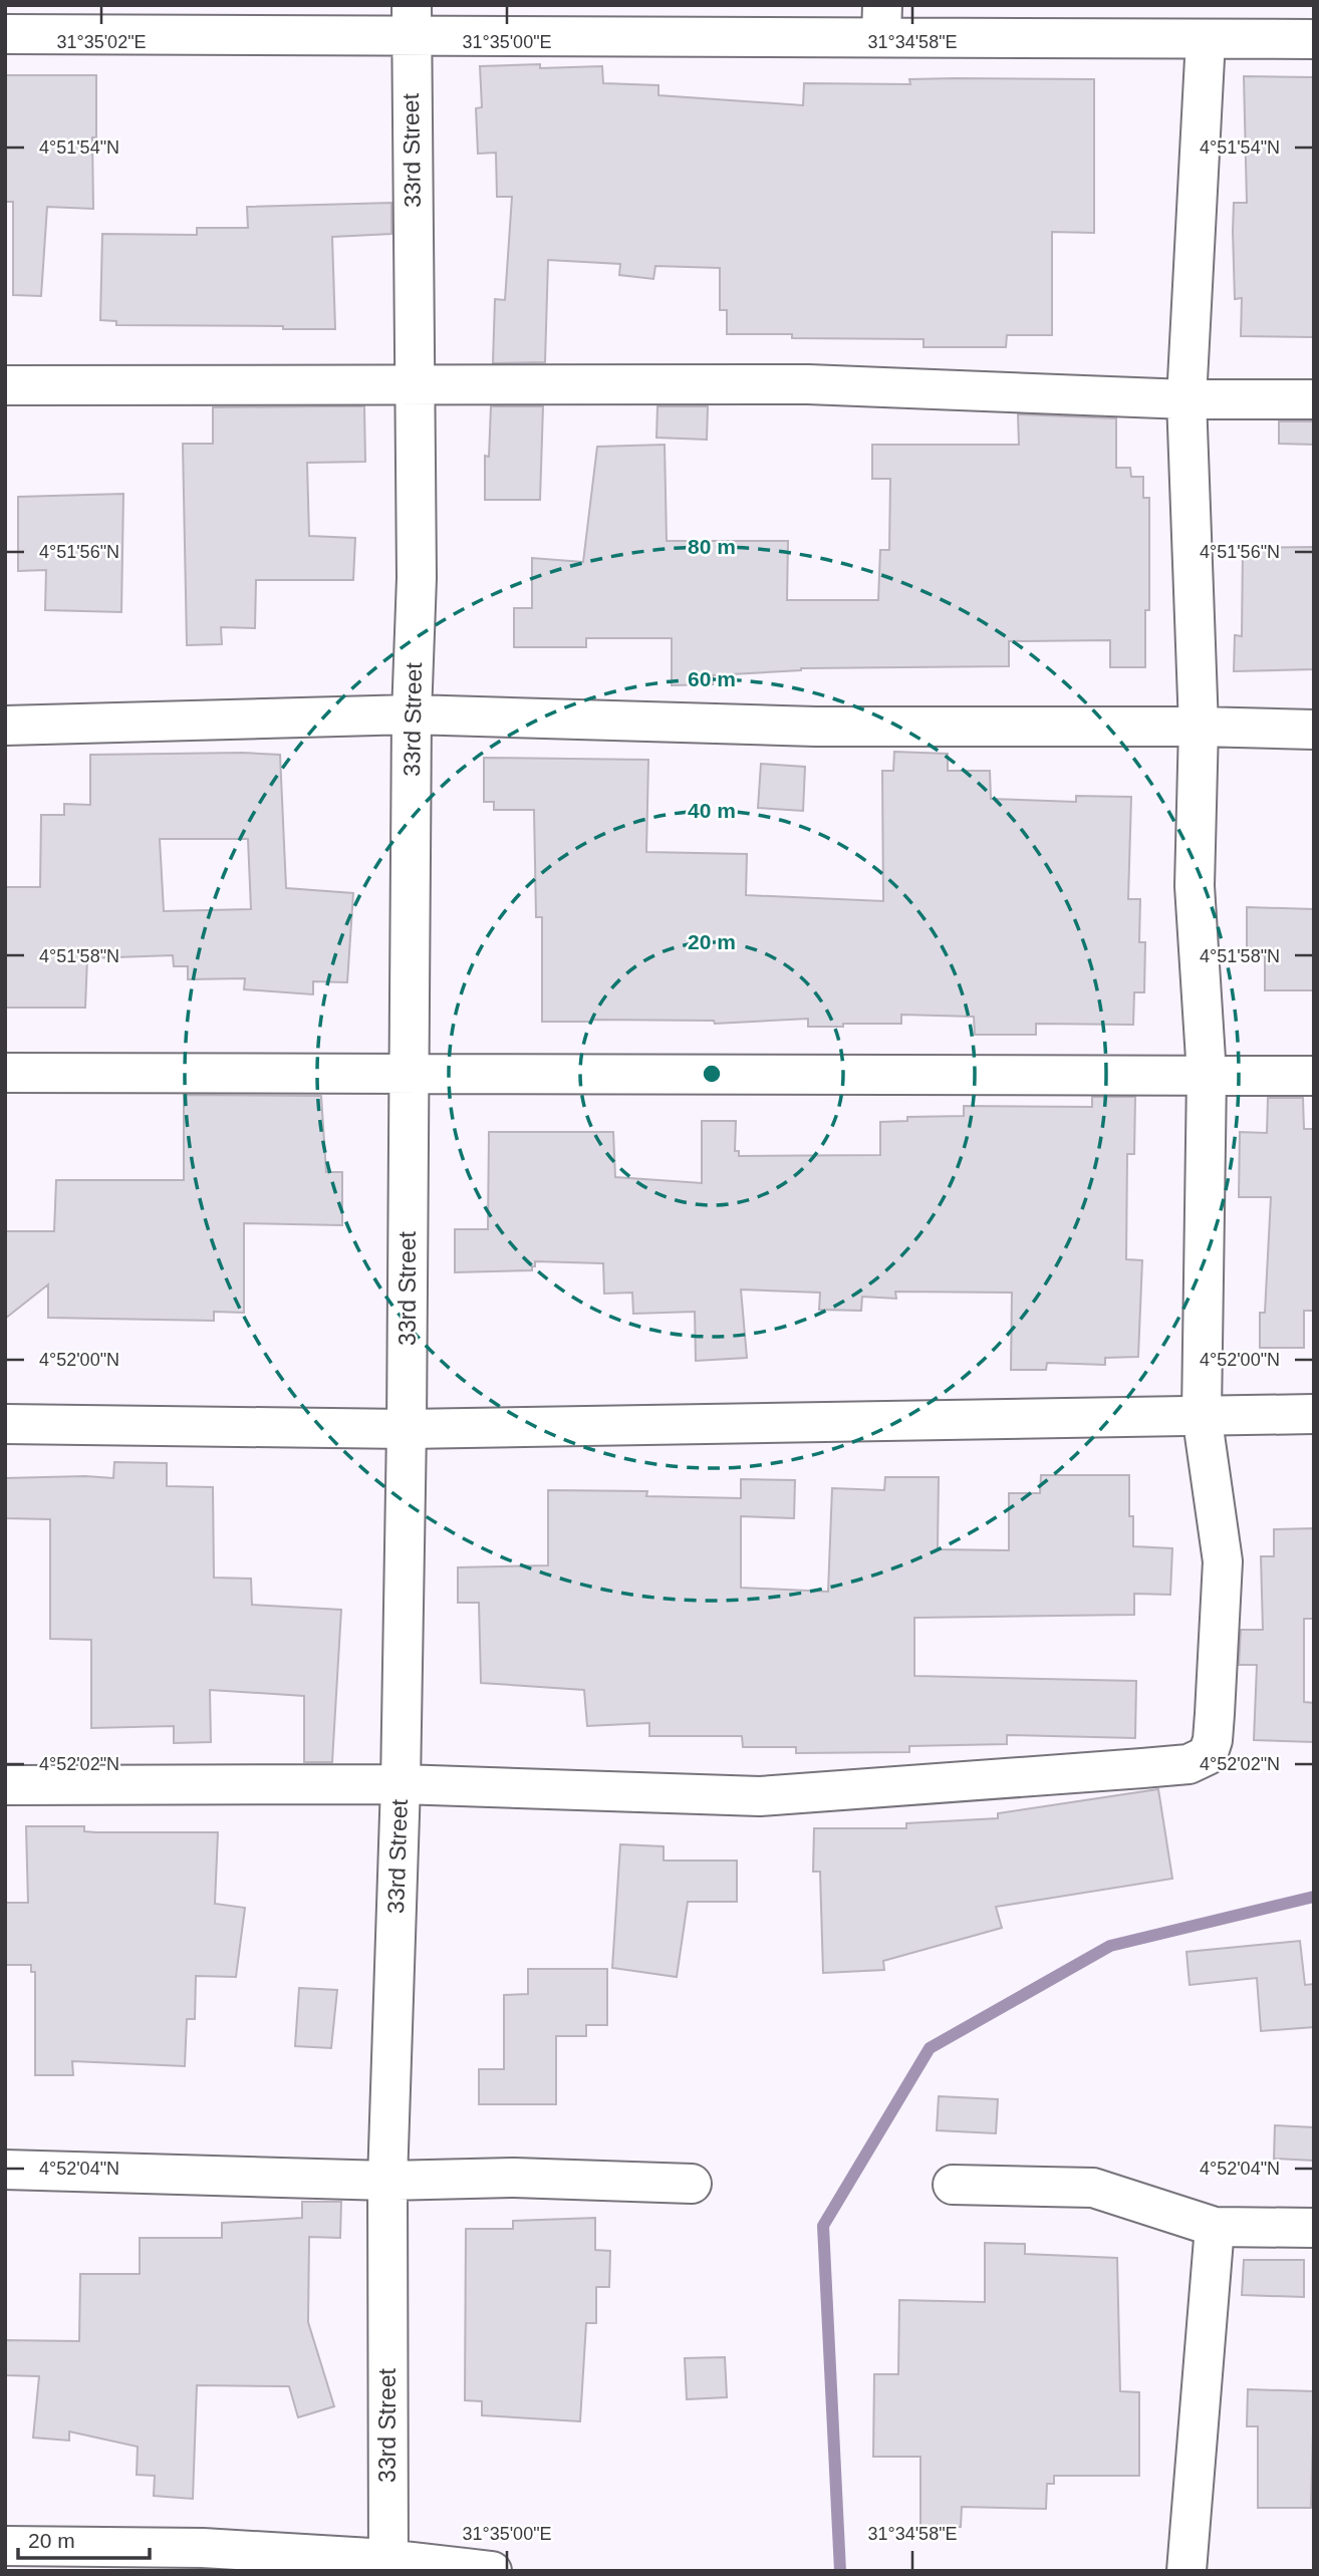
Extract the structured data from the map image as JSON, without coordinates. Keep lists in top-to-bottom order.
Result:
{
  "streets": {
    "street": ["33rd Street"]
  },
  "scale_bar": "20 m",
  "coordinates": [
    "31°35'02\"E",
    "31°35'00\"E",
    "31°34'58\"E",
    "4°51'54\"N",
    "4°51'56\"N",
    "4°51'58\"N",
    "4°52'00\"N",
    "4°52'02\"N",
    "4°52'04\"N"
  ],
  "rings": [
    "80 m",
    "60 m",
    "40 m",
    "20 m"
  ]
}
